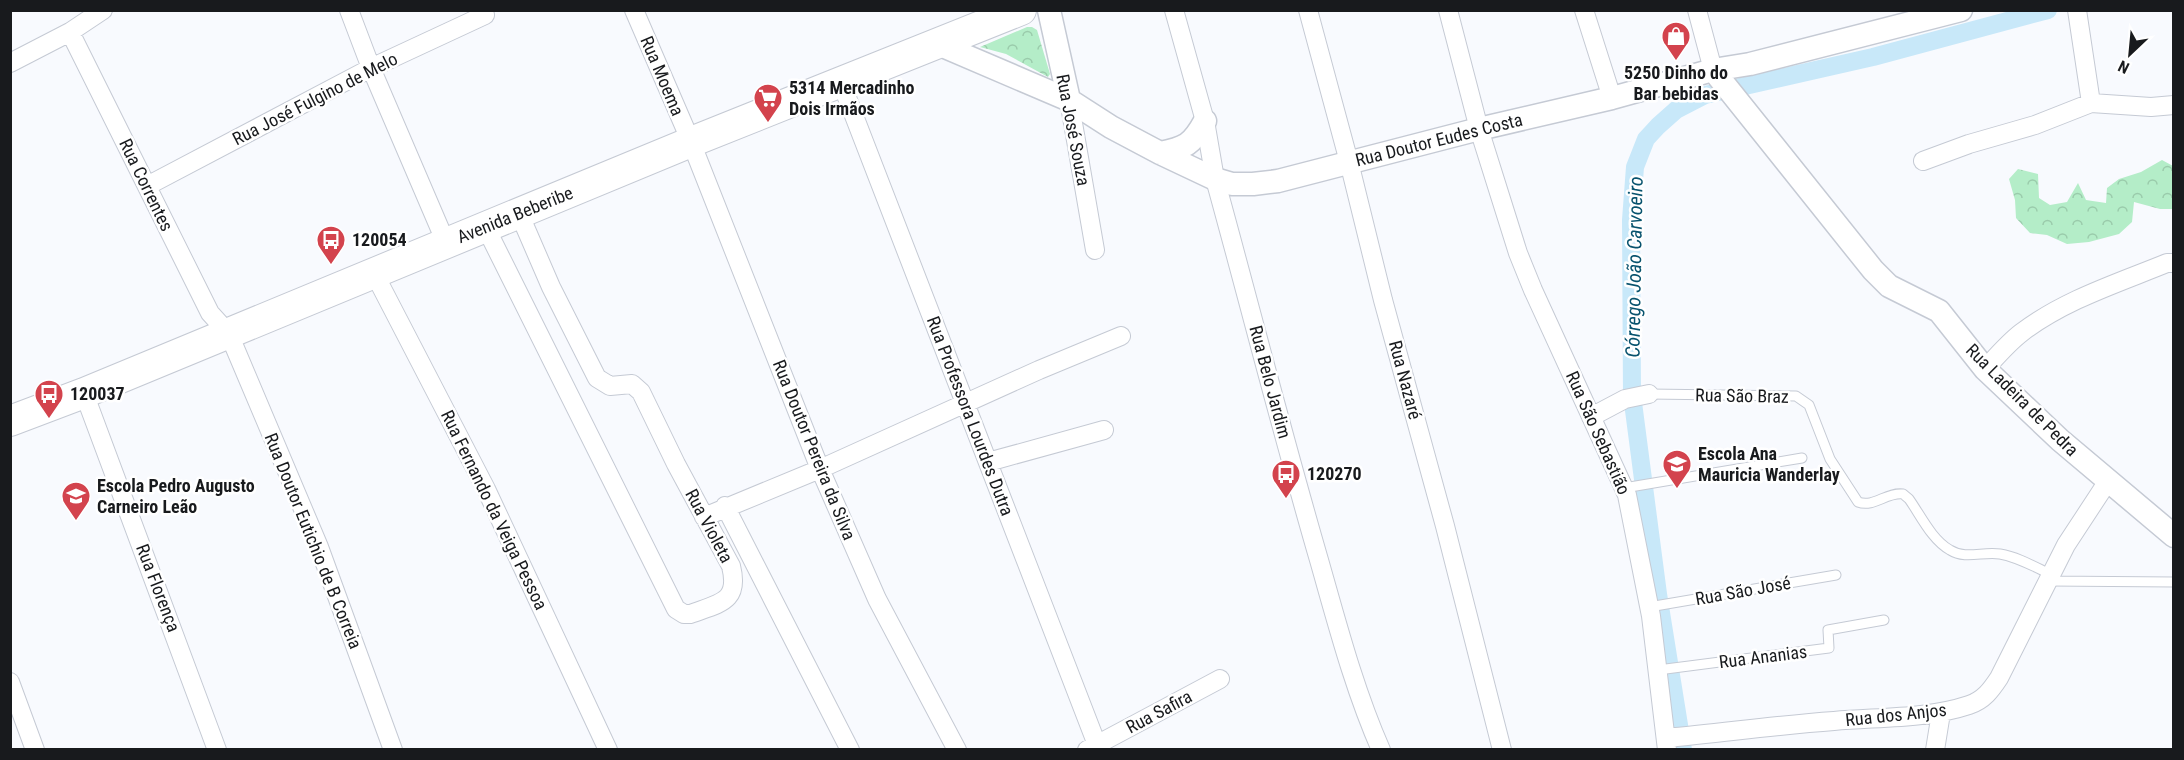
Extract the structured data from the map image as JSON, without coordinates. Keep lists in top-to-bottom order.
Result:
{
  "streets": {
    "main road": ["Avenida Beberibe"],
    "street": [
      "Rua Moema",
      "Rua José Fulgino de Melo",
      "Rua José Souza",
      "Rua Doutor Eudes Costa",
      "Rua Correntes",
      "Rua Nazaré",
      "Rua Belo Jardim",
      "Rua São Braz",
      "Rua Ladeira de Pedra",
      "Rua Professora Lourdes Dutra",
      "Rua São Sebastião",
      "Rua Doutor Pereira da Silva",
      "Rua Fernando da Veiga Pessoa",
      "Rua Violeta",
      "Rua Doutor Eutichio de B Correia",
      "Rua Florença",
      "Rua Safira",
      "Rua dos Anjos"
    ],
    "lane": ["Rua São José", "Rua Ananias"]
  },
  "crossings": [
    ["Rua Moema", "Avenida Beberibe"],
    ["Rua Moema", "Rua Doutor Pereira da Silva"],
    ["Rua José Fulgino de Melo", "Rua Correntes"],
    ["Rua José Souza", "Rua Doutor Eudes Costa"],
    ["Rua Doutor Eudes Costa", "Avenida Beberibe"],
    ["Rua Doutor Eudes Costa", "Rua Nazaré"],
    ["Rua Doutor Eudes Costa", "Rua Belo Jardim"],
    ["Rua Doutor Eudes Costa", "Rua Ladeira de Pedra"],
    ["Rua Doutor Eudes Costa", "Rua São Sebastião"],
    ["Rua Correntes", "Avenida Beberibe"],
    ["Rua Correntes", "Rua Doutor Eutichio de B Correia"],
    ["Avenida Beberibe", "Rua Professora Lourdes Dutra"],
    ["Avenida Beberibe", "Rua Doutor Pereira da Silva"],
    ["Avenida Beberibe", "Rua Fernando da Veiga Pessoa"],
    ["Avenida Beberibe", "Rua Violeta"],
    ["Avenida Beberibe", "Rua Doutor Eutichio de B Correia"],
    ["Avenida Beberibe", "Rua Florença"],
    ["Rua São Braz", "Rua São Sebastião"],
    ["Rua São Braz", "Rua dos Anjos"],
    ["Rua Ladeira de Pedra", "Rua dos Anjos"],
    ["Rua Professora Lourdes Dutra", "Rua Violeta"],
    ["Rua Professora Lourdes Dutra", "Rua Safira"],
    ["Rua São Sebastião", "Rua São José"],
    ["Rua São Sebastião", "Rua Ananias"],
    ["Rua São Sebastião", "Rua dos Anjos"],
    ["Rua Doutor Pereira da Silva", "Rua Violeta"]
  ],
  "water": ["Córrego João Carvoeiro"],
  "places": {
    "shop": ["5250 Dinho do Bar bebidas"],
    "supermarket": ["5314 Mercadinho Dois Irmãos"],
    "bus stop": ["120054", "120037", "120270"],
    "school or university": ["Escola Ana Mauricia Wanderlay", "Escola Pedro Augusto Carneiro Leão"]
  },
  "north": "bottom left"
}
